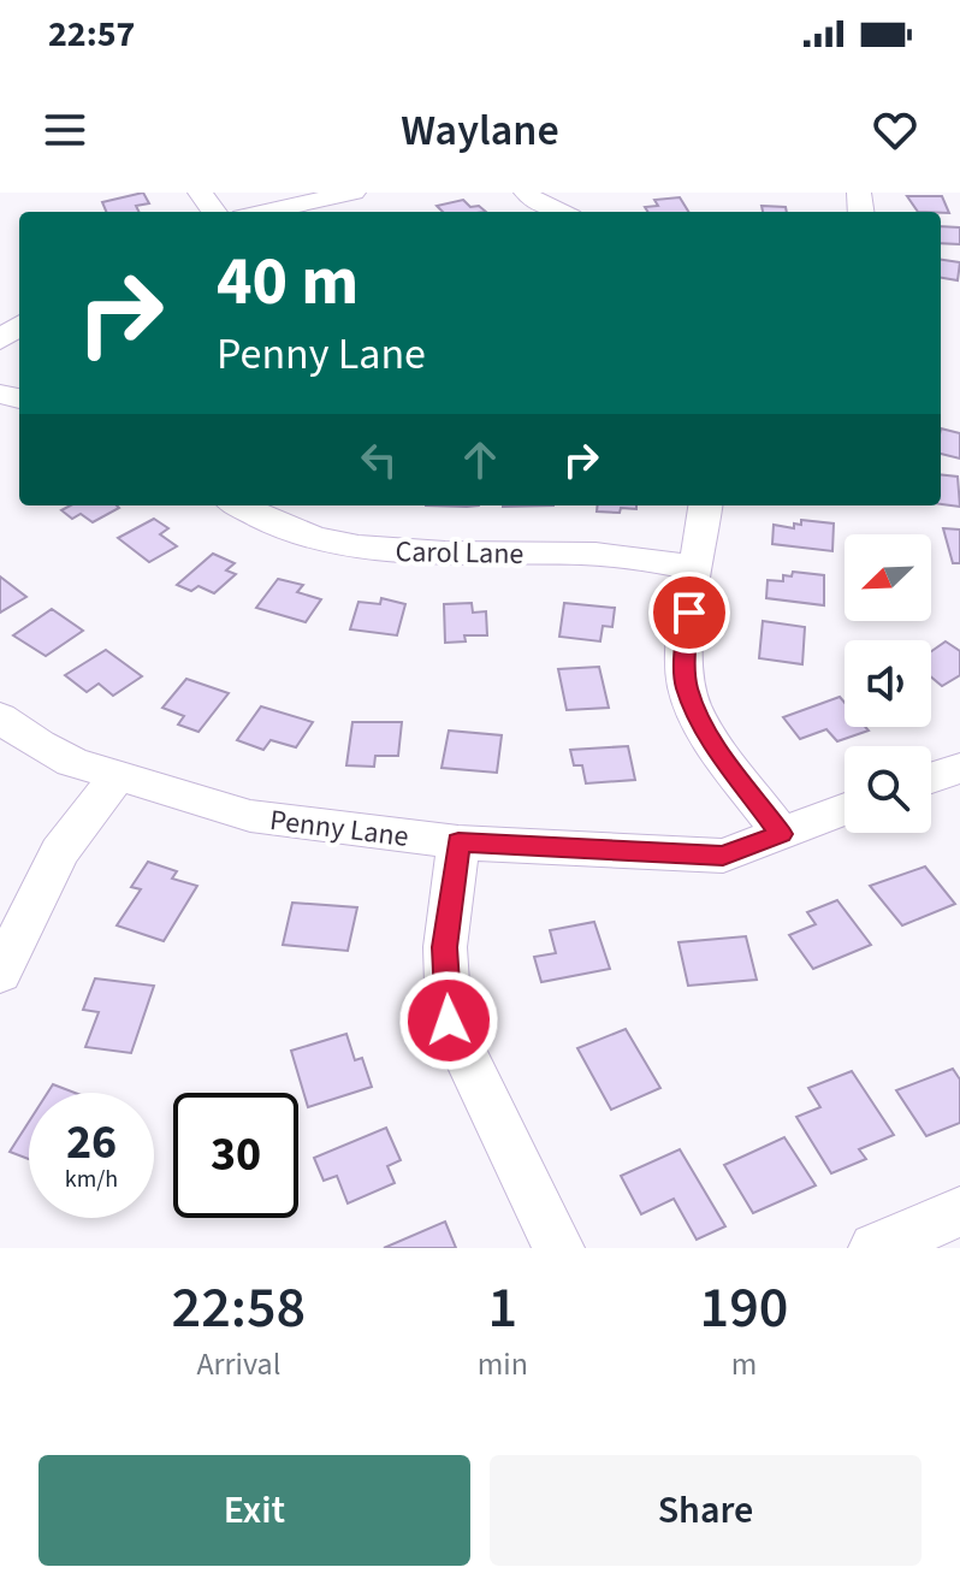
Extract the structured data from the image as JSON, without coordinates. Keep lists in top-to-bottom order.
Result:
{
  "streets": {
    "street": ["Carol Lane", "Penny Lane"]
  },
  "north": "bottom left",
  "page": {
    "status": "22:57",
    "header": "Waylane",
    "turn": ["40 m", "Penny Lane"],
    "speed": "26 km/h",
    "limit": "30",
    "eta": [
      "22:58",
      "Arrival",
      "1",
      "min",
      "190",
      "m"
    ],
    "buttons": ["Exit", "Share"]
  }
}
